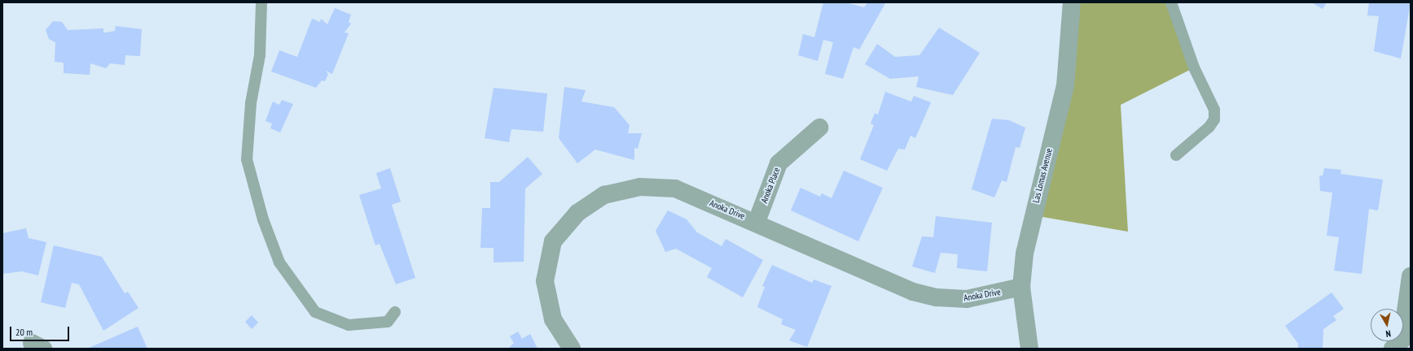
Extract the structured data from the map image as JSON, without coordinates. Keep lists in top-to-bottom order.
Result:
{
  "streets": {
    "street": ["Las Lomas Avenue", "Anoka Place", "Anoka Drive"]
  },
  "crossings": [
    ["Las Lomas Avenue", "Anoka Drive"],
    ["Anoka Place", "Anoka Drive"]
  ],
  "scale_bar": "20 m",
  "north": "bottom"
}
